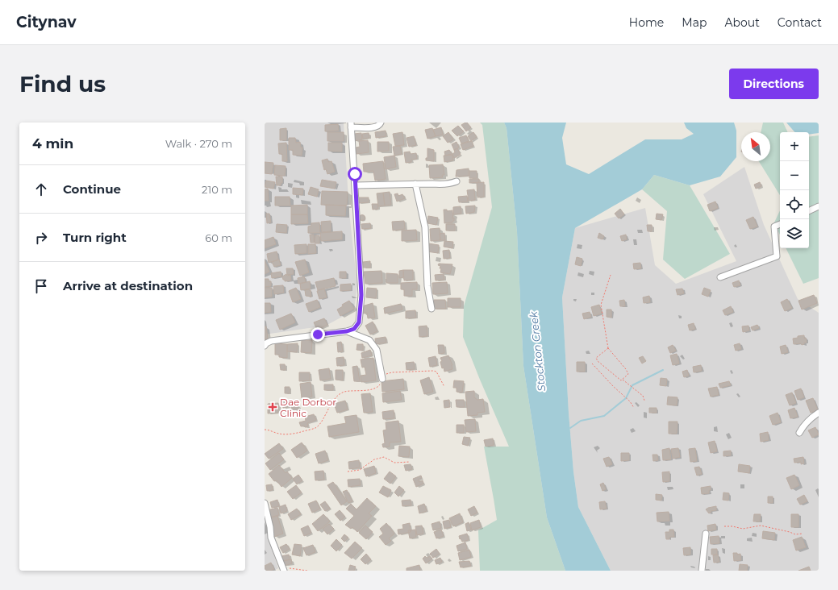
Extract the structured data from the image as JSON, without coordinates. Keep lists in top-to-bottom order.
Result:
{
  "water": ["Stockton Creek"],
  "places": {
    "health": ["Dae Dorbor Clinic"]
  },
  "north": "top left",
  "page": {
    "header": "Citynav",
    "nav": [
      "Home",
      "Map",
      "About",
      "Contact"
    ],
    "buttons": "Directions",
    "title": "Find us",
    "heading": ["4 min", "Walk · 270 m"],
    "map_buttons": ["+", "−"],
    "list": [
      ["Continue", "210 m"],
      ["Turn right", "60 m"],
      "Arrive at destination"
    ]
  }
}
